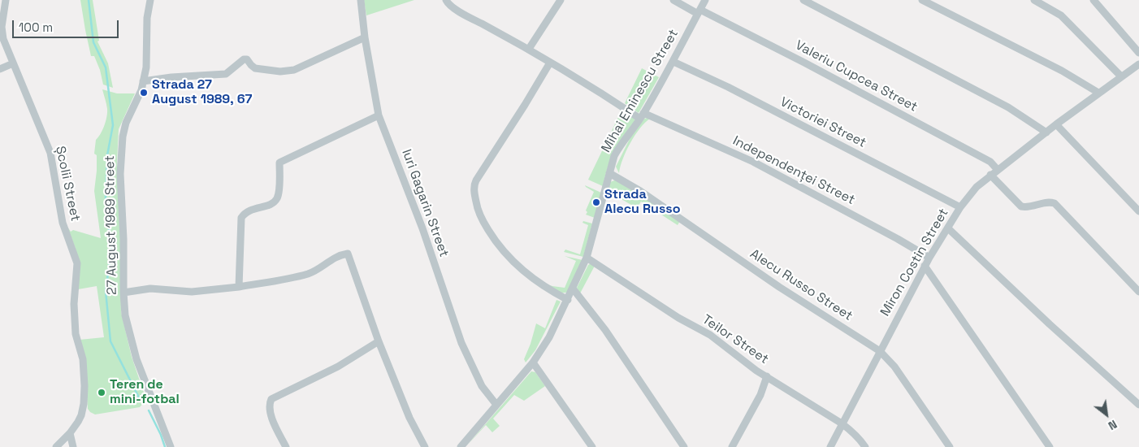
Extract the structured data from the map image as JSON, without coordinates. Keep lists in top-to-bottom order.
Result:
{
  "streets": {
    "street": [
      "Valeriu Cupcea Street",
      "Mihai Eminescu Street",
      "Victoriei Street",
      "Independenței Street",
      "Școlii Street",
      "Iuri Gagarin Street",
      "27 August 1989 Street",
      "Miron Costin Street",
      "Alecu Russo Street",
      "Teilor Street"
    ]
  },
  "crossings": [
    ["Valeriu Cupcea Street", "Mihai Eminescu Street"],
    ["Valeriu Cupcea Street", "Miron Costin Street"],
    ["Mihai Eminescu Street", "Victoriei Street"],
    ["Mihai Eminescu Street", "Independenței Street"],
    ["Mihai Eminescu Street", "Iuri Gagarin Street"],
    ["Mihai Eminescu Street", "Alecu Russo Street"],
    ["Mihai Eminescu Street", "Teilor Street"],
    ["Victoriei Street", "Miron Costin Street"],
    ["Independenței Street", "Miron Costin Street"],
    ["Miron Costin Street", "Alecu Russo Street"],
    ["Miron Costin Street", "Teilor Street"]
  ],
  "places": ["Strada 27 August 1989, 67", "Strada Alecu Russo", "Teren de mini-fotbal"],
  "scale_bar": "100 m",
  "north": "bottom right"
}
